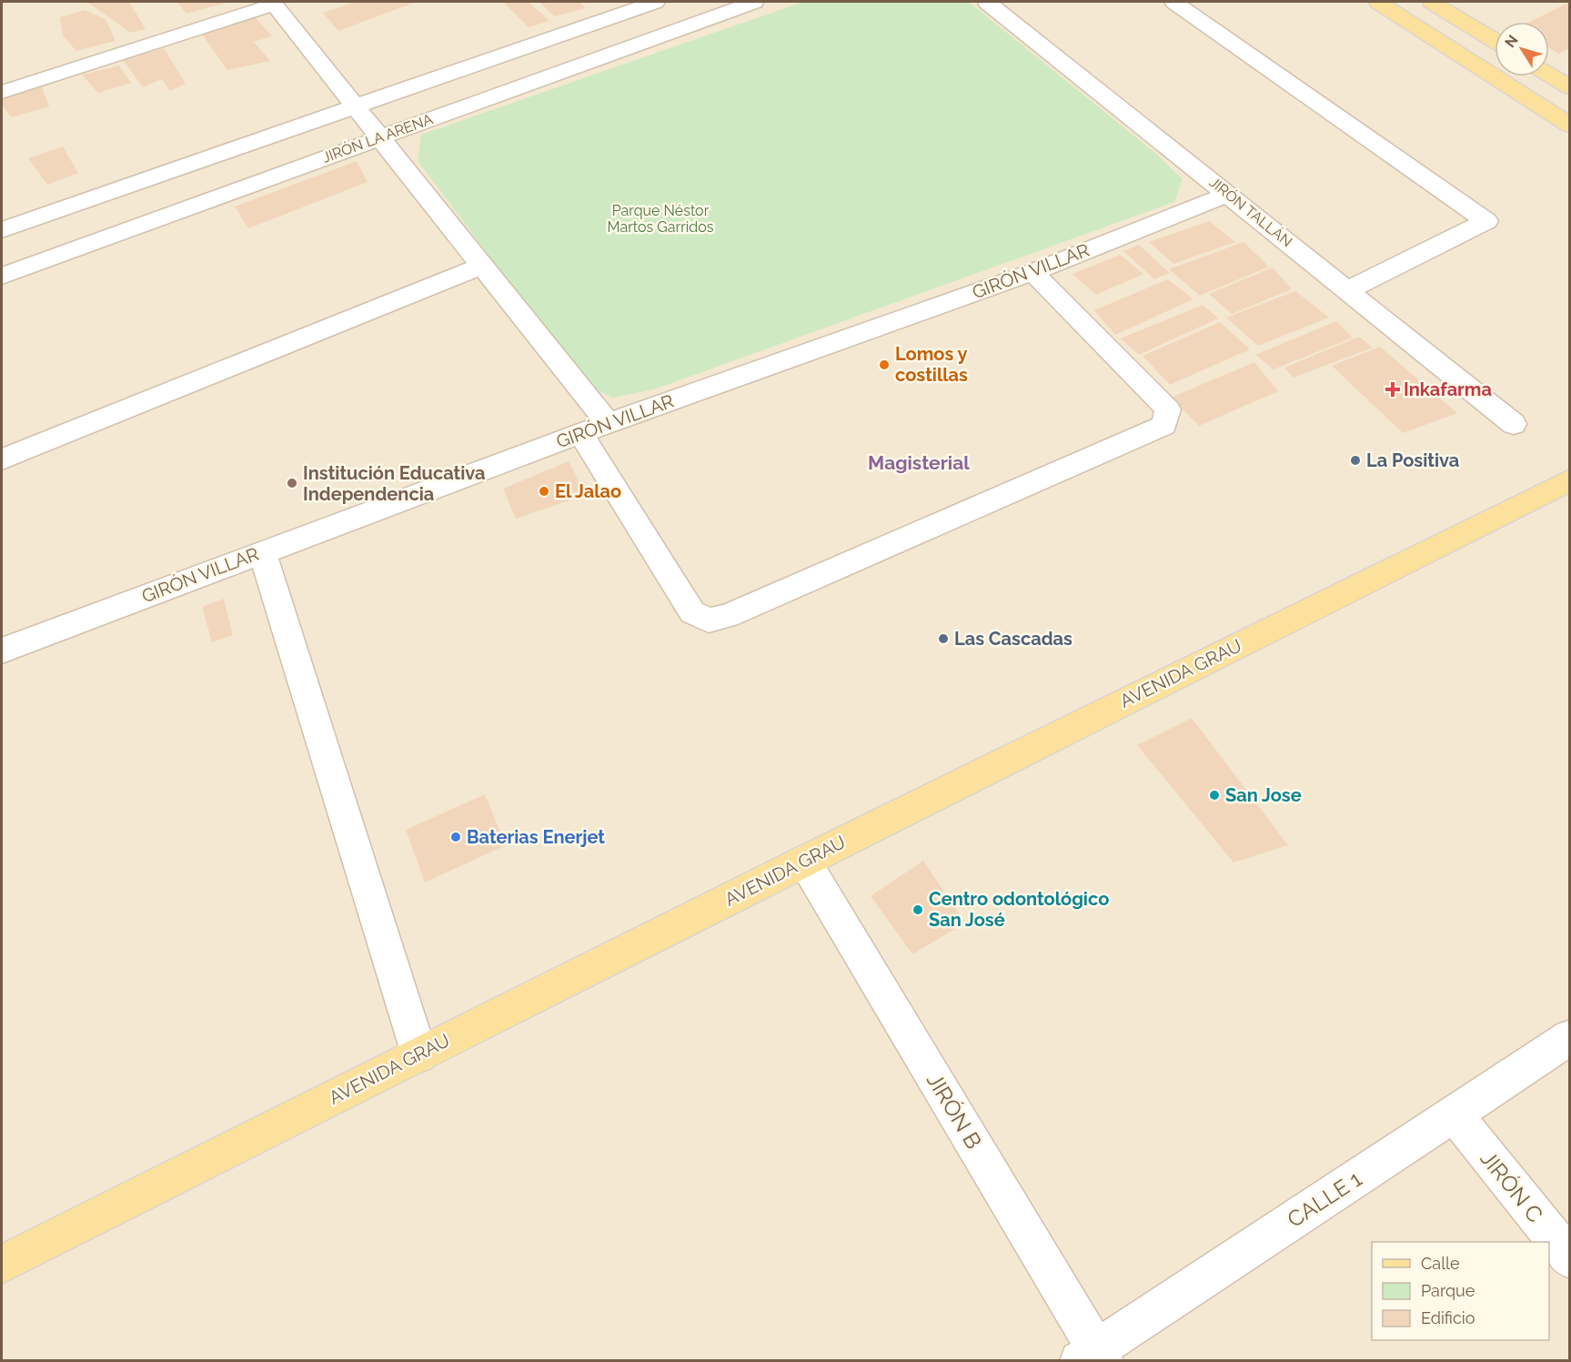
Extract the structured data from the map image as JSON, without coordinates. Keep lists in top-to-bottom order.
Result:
{
  "streets": {
    "main road": ["AVENIDA GRAU"],
    "street": [
      "JIRÓN LA ARENA",
      "JIRÓN TALLÁN",
      "GIRÓN VILLAR",
      "JIRÓN B",
      "JIRÓN C",
      "CALLE 1"
    ]
  },
  "crossings": [
    ["JIRÓN TALLÁN", "GIRÓN VILLAR"],
    ["AVENIDA GRAU", "JIRÓN B"],
    ["JIRÓN B", "CALLE 1"],
    ["JIRÓN C", "CALLE 1"]
  ],
  "districts": ["Magisterial"],
  "parks": ["Parque Néstor Martos Garridos"],
  "places": {
    "other": [
      "Lomos y costillas",
      "La Positiva",
      "Institución Educativa Independencia",
      "El Jalao",
      "Las Cascadas",
      "San Jose",
      "Baterias Enerjet",
      "Centro odontológico San José"
    ],
    "health": ["Inkafarma"]
  },
  "legend": ["Calle", "Parque", "Edificio"],
  "north": "top left"
}
